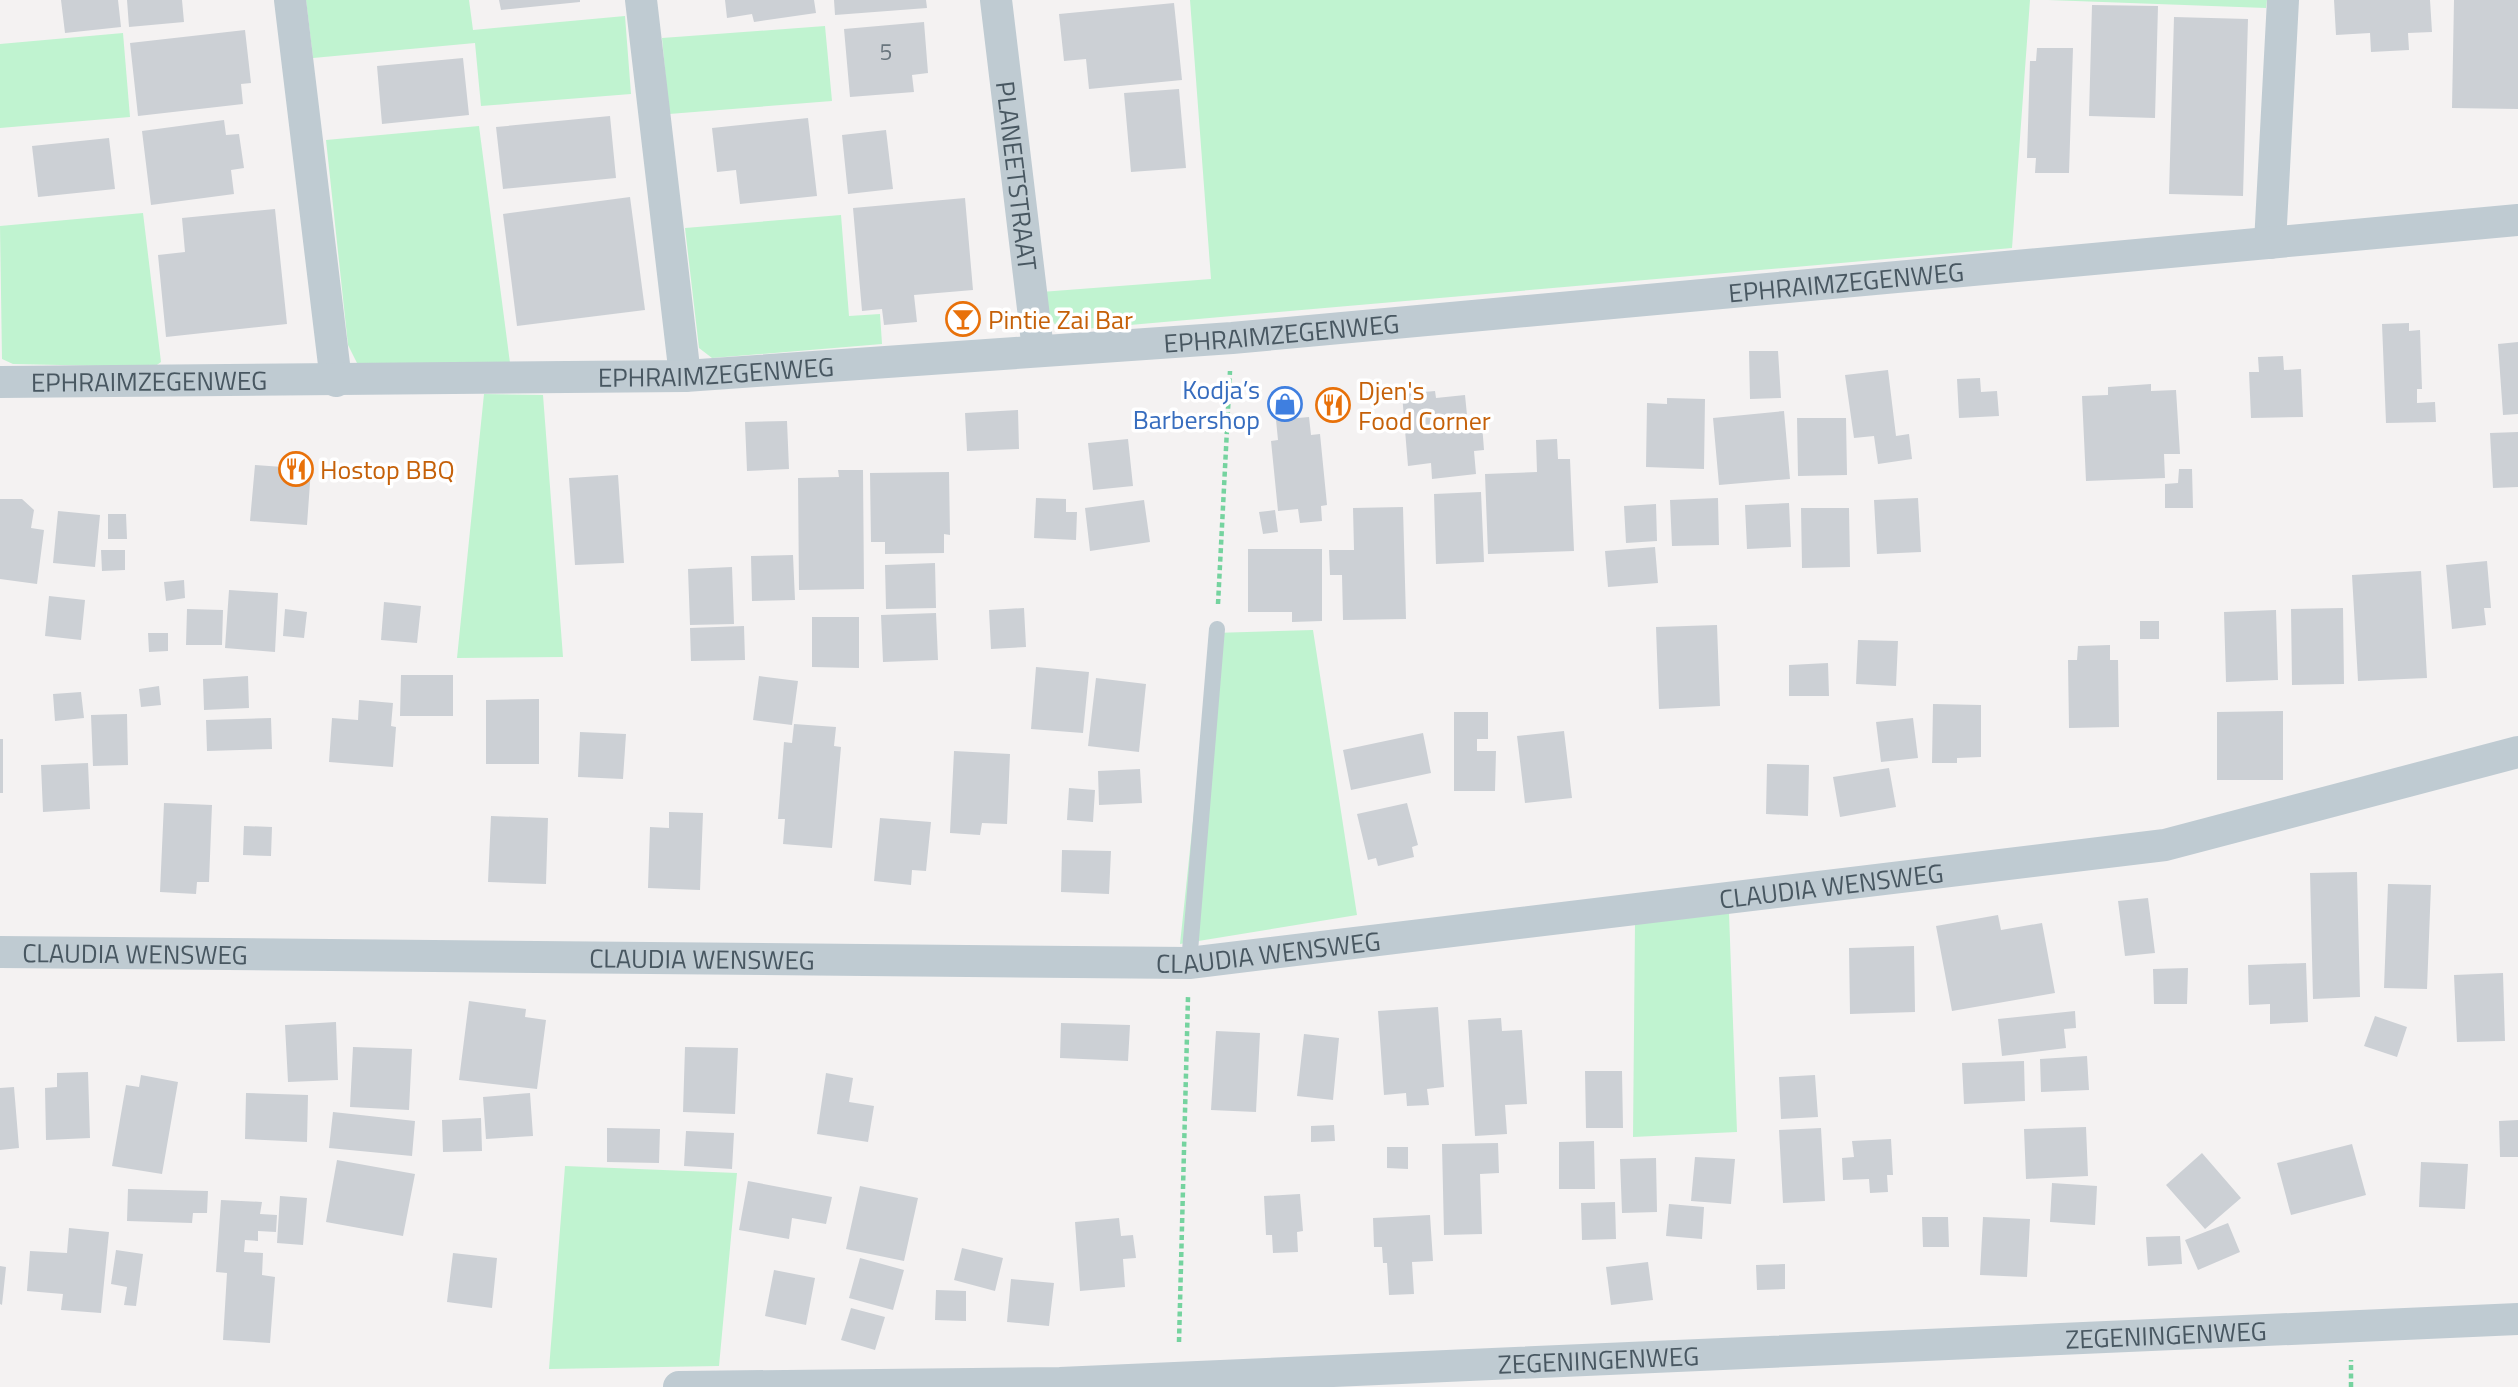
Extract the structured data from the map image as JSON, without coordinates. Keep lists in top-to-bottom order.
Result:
{
  "streets": {
    "street": [
      "PLANEETSTRAAT",
      "EPHRAIMZEGENWEG",
      "CLAUDIA WENSWEG",
      "ZEGENINGENWEG"
    ]
  },
  "crossings": [
    ["PLANEETSTRAAT", "EPHRAIMZEGENWEG"]
  ],
  "places": {
    "bar": ["Pintie Zai Bar"],
    "shop": ["Kodja’s Barbershop"],
    "restaurant": ["Djen's Food Corner", "Hostop BBQ"]
  },
  "house_numbers": ["5"]
}
